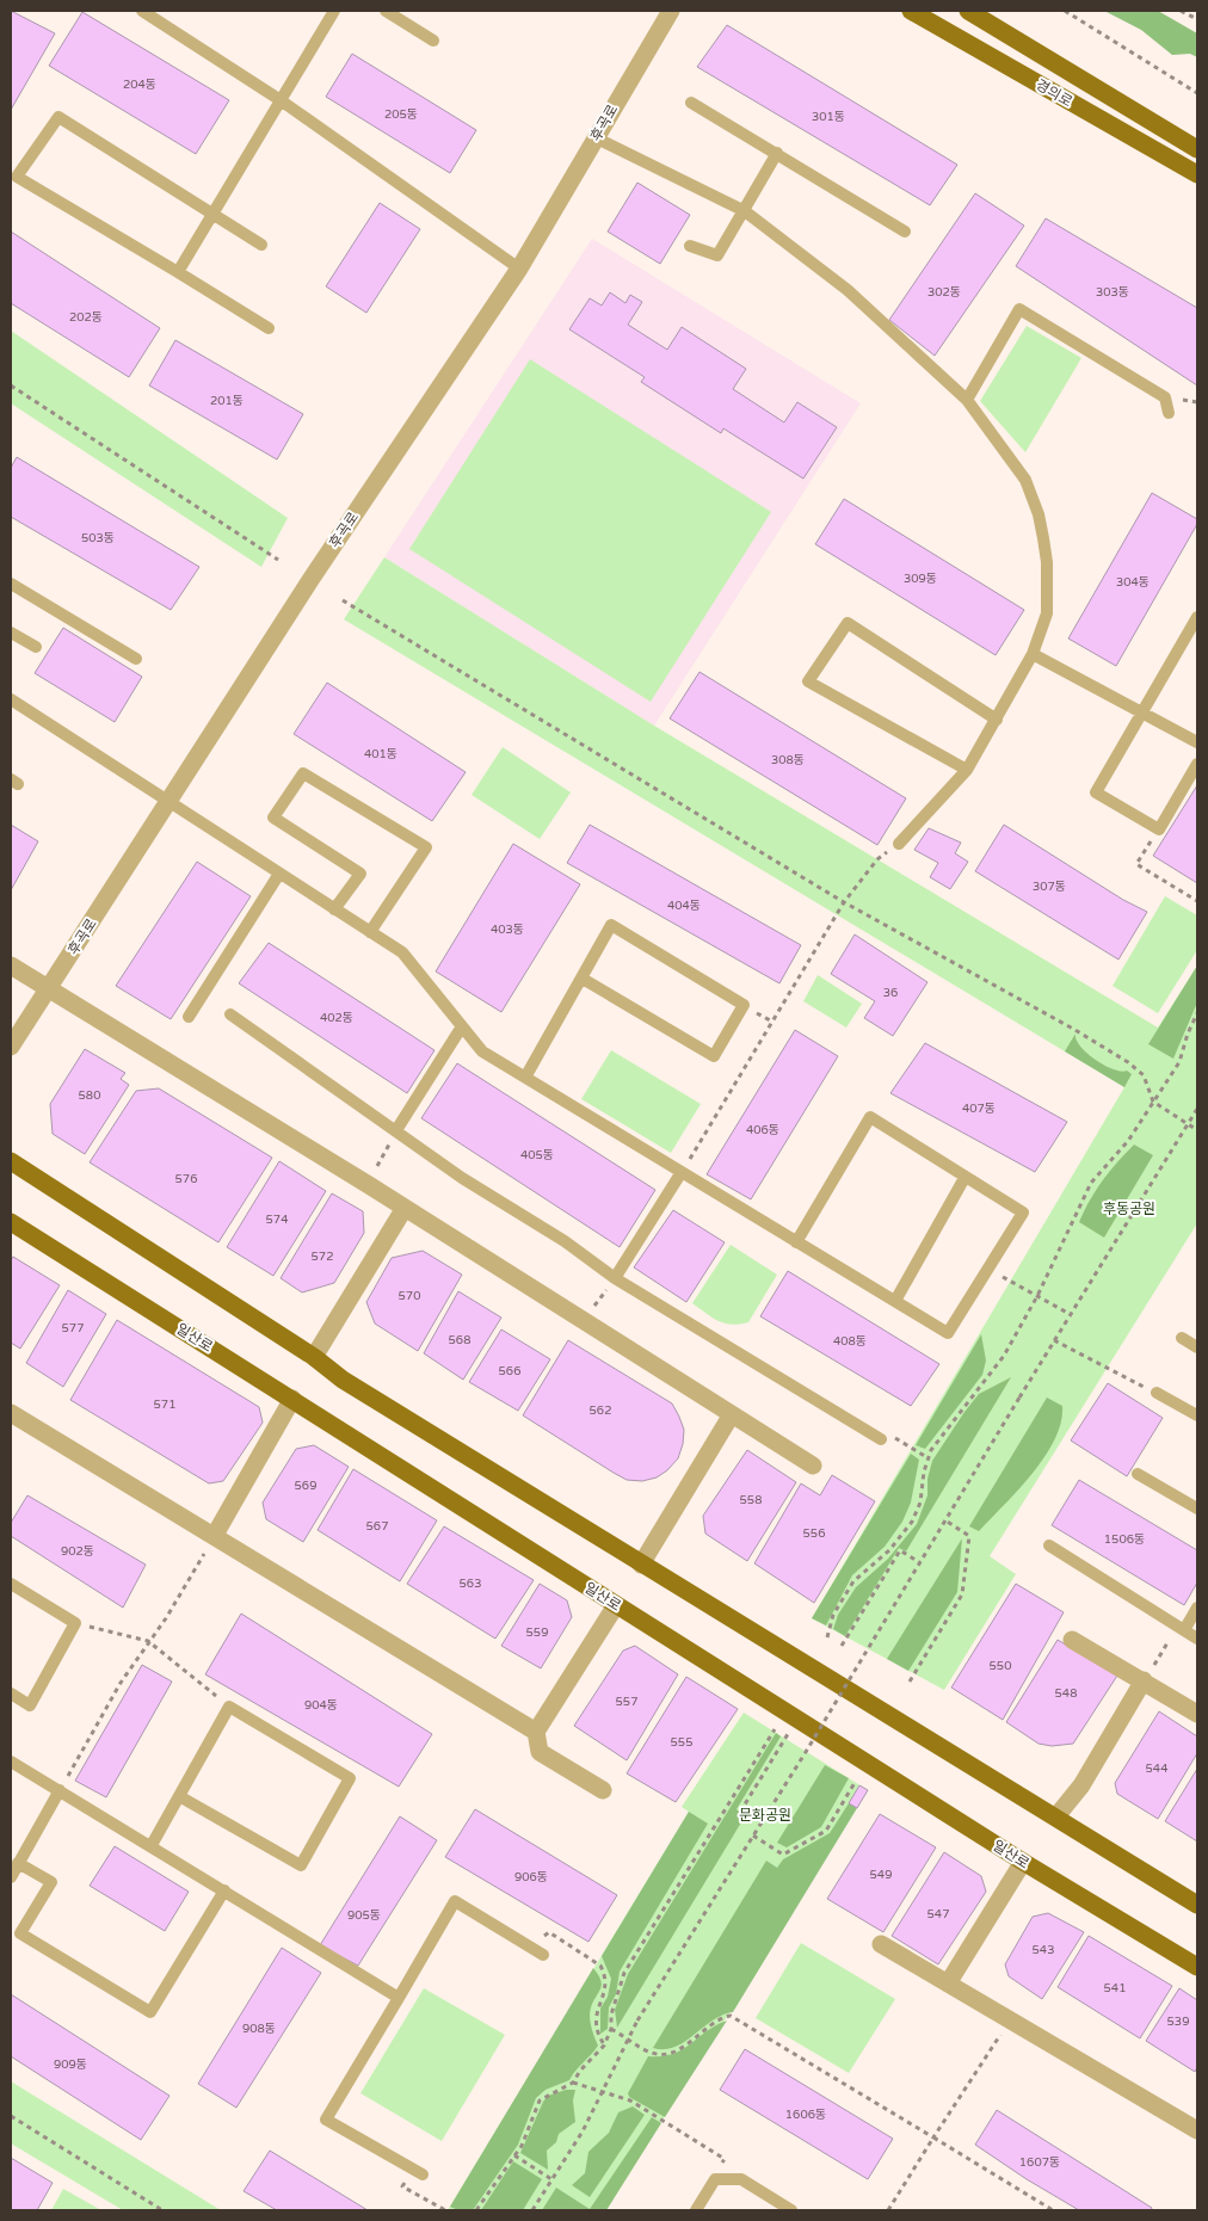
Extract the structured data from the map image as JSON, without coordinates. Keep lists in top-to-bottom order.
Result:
{
  "streets": {
    "main road": ["경의로", "일산로"],
    "street": ["후곡로"]
  },
  "parks": ["후동공원", "문화공원"],
  "house_numbers": [
    "204동",
    "205동",
    "301동",
    "302동",
    "303동",
    "202동",
    "201동",
    "503동",
    "309동",
    "304동",
    "401동",
    "308동",
    "307동",
    "404동",
    "403동",
    "36",
    "402동",
    "580",
    "407동",
    "406동",
    "405동",
    "576",
    "574",
    "572",
    "570",
    "577",
    "568",
    "408동",
    "566",
    "571",
    "562",
    "569",
    "558",
    "567",
    "556",
    "1506동",
    "902동",
    "563",
    "559",
    "550",
    "548",
    "557",
    "904동",
    "555",
    "544",
    "549",
    "906동",
    "547",
    "905동",
    "543",
    "541",
    "539",
    "908동",
    "909동",
    "1606동",
    "1607동"
  ]
}
